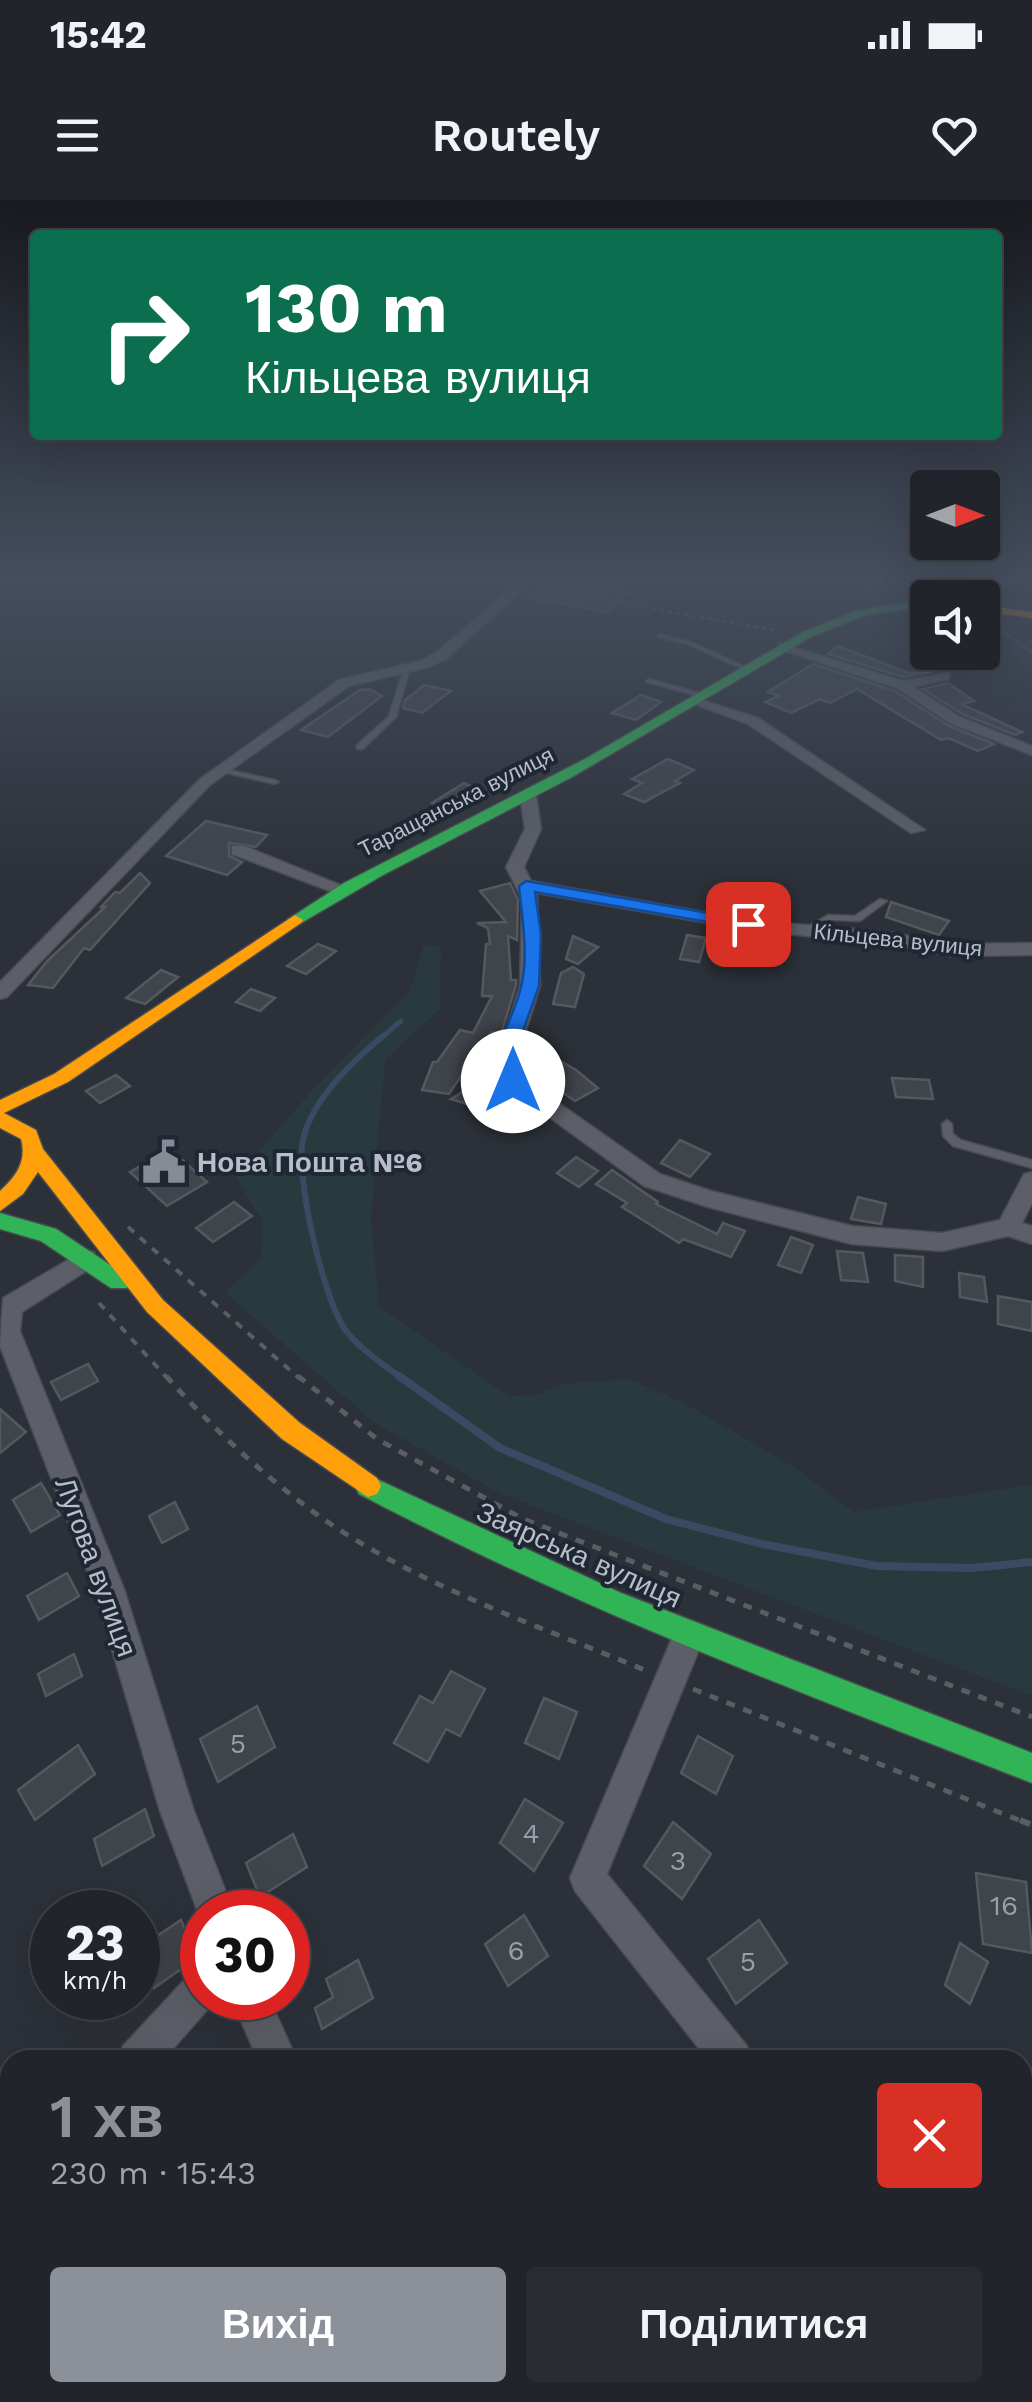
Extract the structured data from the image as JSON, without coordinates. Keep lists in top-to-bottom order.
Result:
{
  "streets": {
    "main road": ["Таращанська вулиця", "Заярська вулиця"],
    "street": ["Кільцева вулиця", "Лугова вулиця"]
  },
  "crossings": [
    ["Таращанська вулиця", "Заярська вулиця"],
    ["Заярська вулиця", "Лугова вулиця"]
  ],
  "places": {
    "public building": ["Нова Пошта №6"]
  },
  "house_numbers": [
    "5",
    "4",
    "3",
    "16",
    "6",
    "5"
  ],
  "north": "right",
  "page": {
    "status": "15:42",
    "header": "Routely",
    "turn": ["130 m", "Кільцева вулиця"],
    "speed": "23 km/h",
    "limit": "30",
    "heading": ["1 хв", "230 m · 15:43"],
    "buttons": ["Вихід", "Поділитися"]
  }
}
